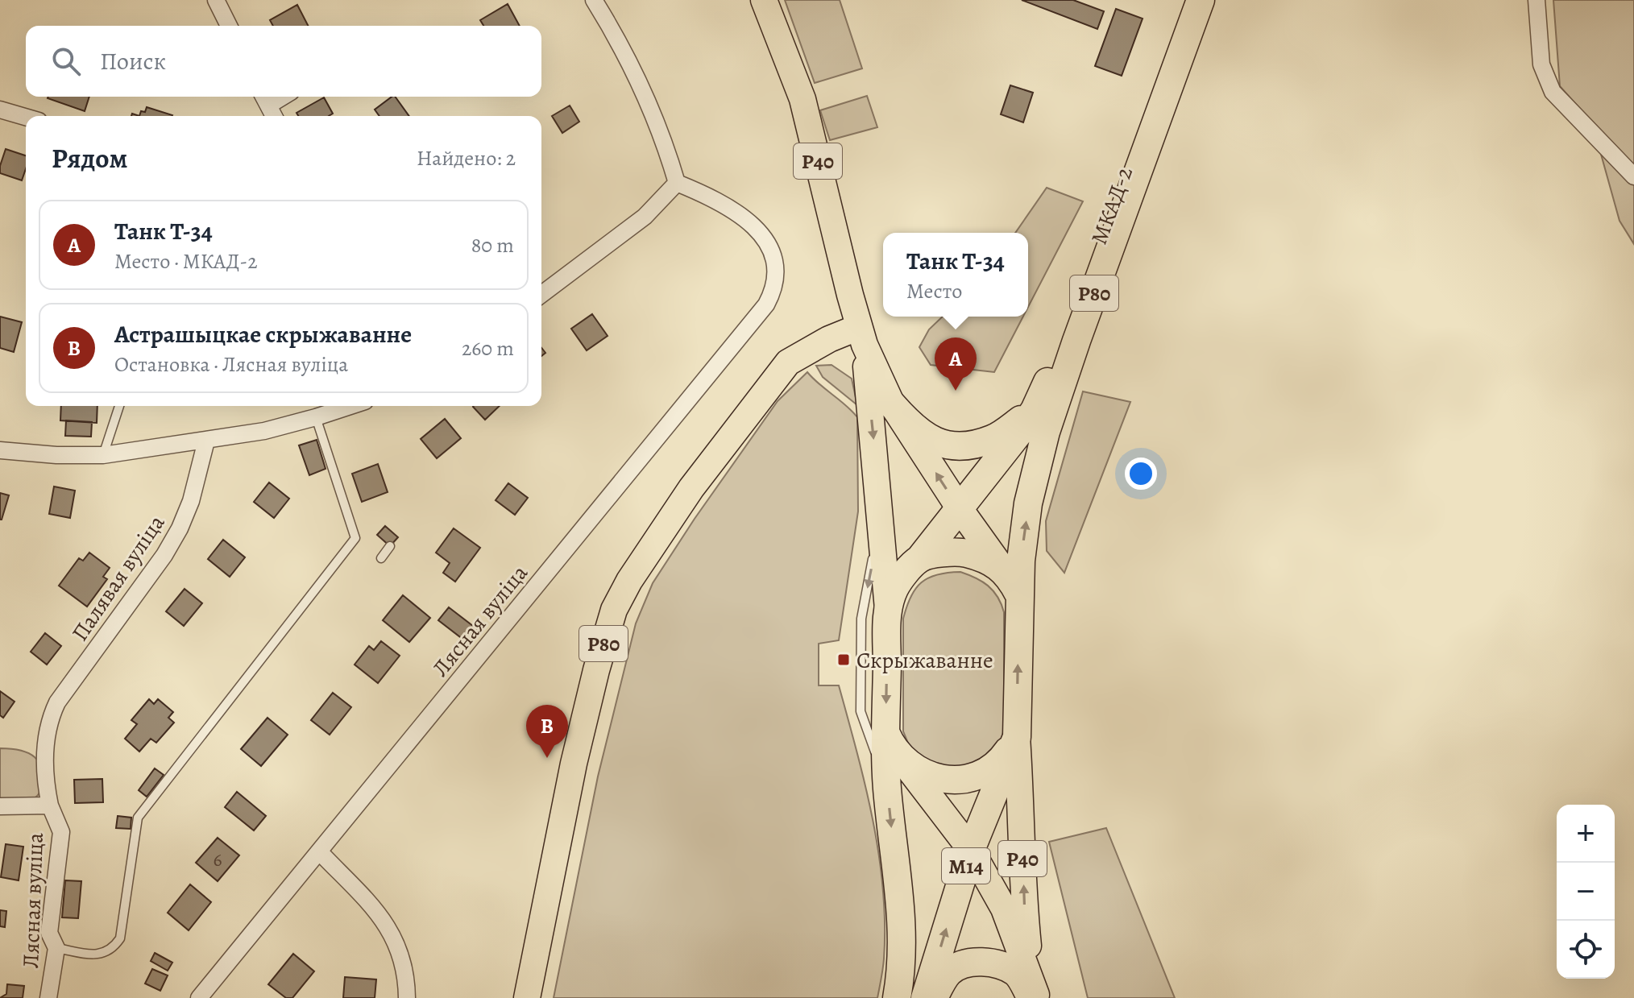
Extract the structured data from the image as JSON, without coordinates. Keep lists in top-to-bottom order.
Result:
{
  "streets": {
    "highway": ["МКАД-2", "Р80", "М14"],
    "main road": ["Р40"],
    "street": ["Палявая вуліца", "Лясная вуліца"]
  },
  "crossings": [
    ["Р40", "Р80"],
    ["Р40", "М14"],
    ["МКАД-2", "Р80"],
    ["Р80", "М14"],
    ["Палявая вуліца", "Лясная вуліца"]
  ],
  "places": {
    "transit": ["Скрыжаванне"]
  },
  "house_numbers": ["6"],
  "page": {
    "search": "Поиск",
    "heading": ["Рядом", "Найдено: 2"],
    "list": [
      {
        "mark": "A",
        "name": "Танк Т-34",
        "note": "Место · МКАД-2",
        "value": "80 m"
      },
      {
        "mark": "B",
        "name": "Астрашыцкае скрыжаванне",
        "note": "Остановка · Лясная вуліца",
        "value": "260 m"
      }
    ],
    "popup": ["Танк Т-34", "Место"],
    "pins": ["A", "B"],
    "map_buttons": ["+", "−"]
  }
}
